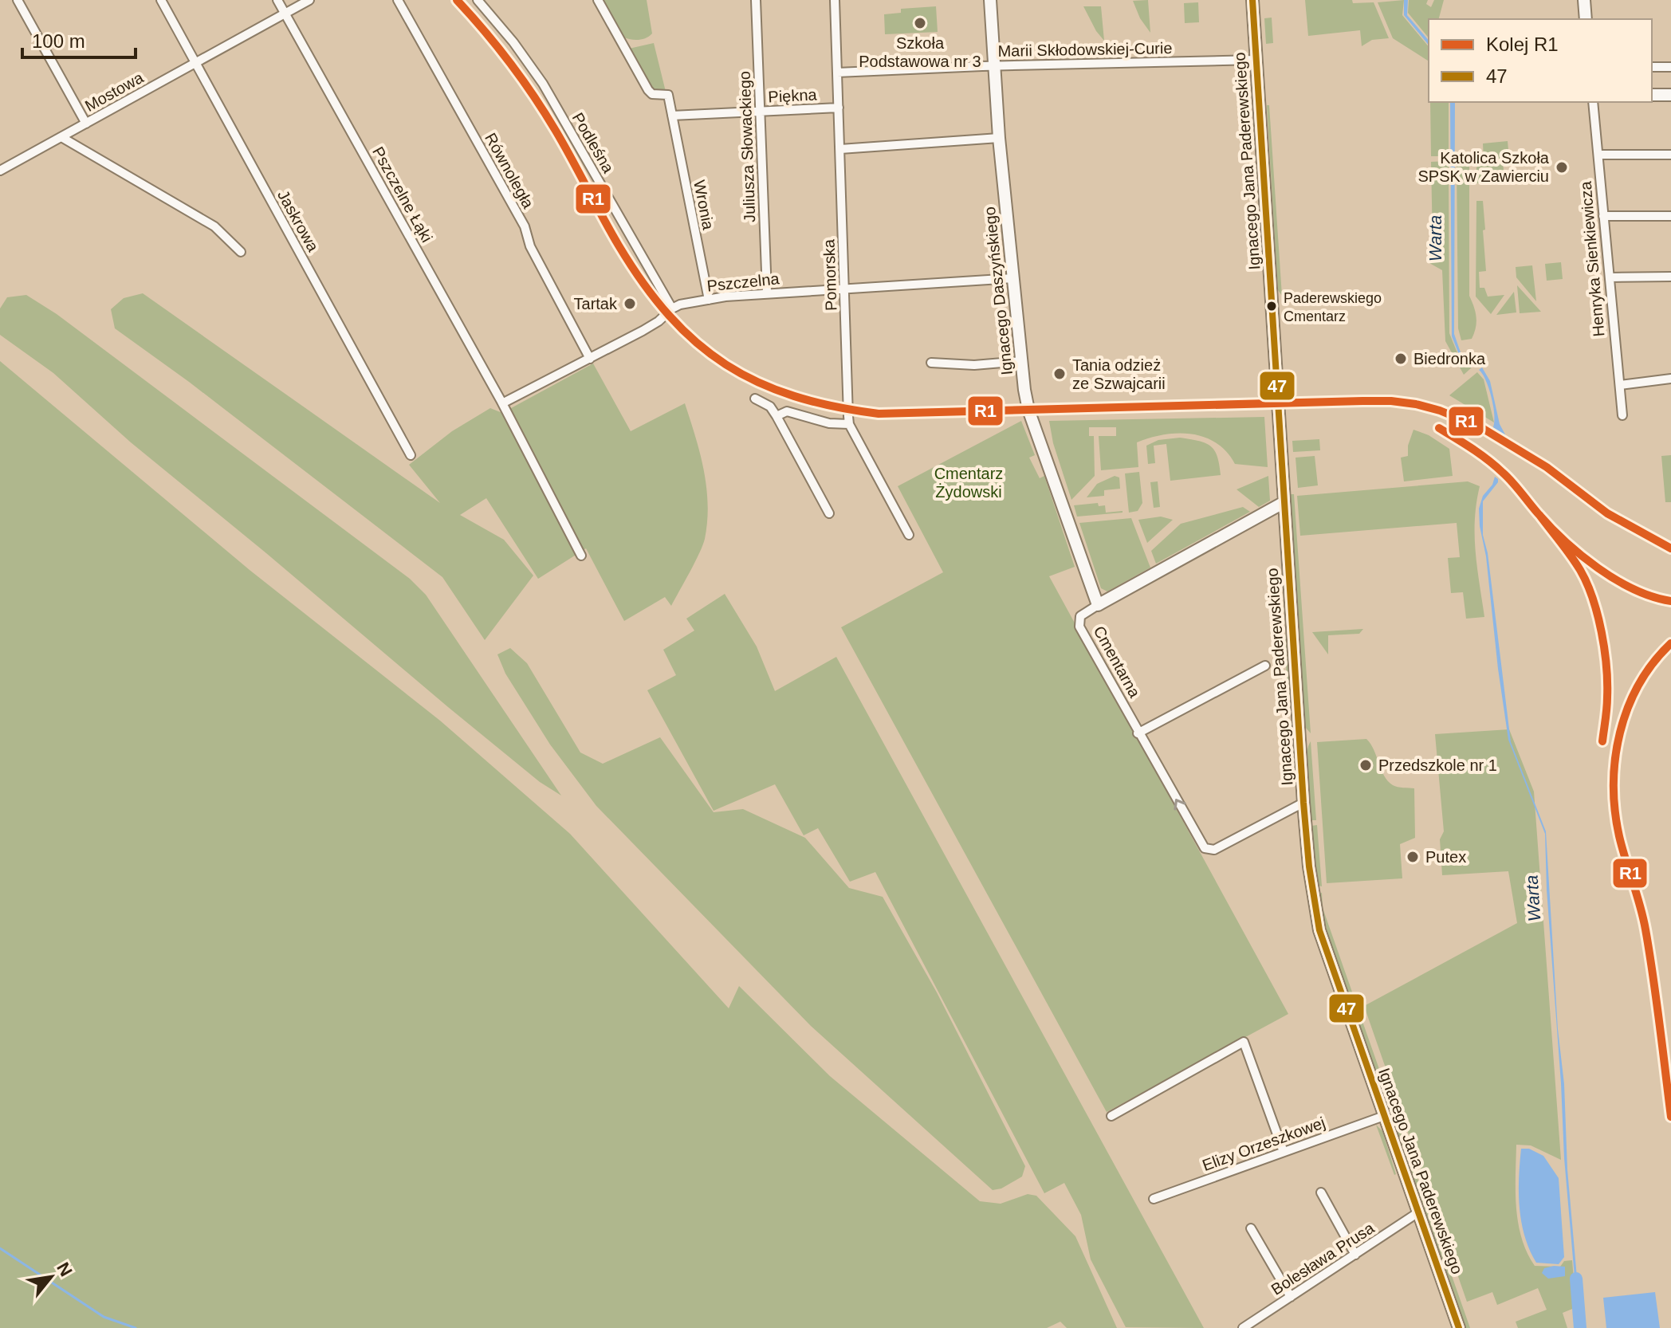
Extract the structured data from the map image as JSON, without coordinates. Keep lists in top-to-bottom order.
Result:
{
  "streets": {
    "main road": ["Ignacego Jana Paderewskiego", "Ignacego Daszyńskiego", "Cmentarna"],
    "street": [
      "Marii Skłodowskiej-Curie",
      "Mostowa",
      "Piękna",
      "Podleśna",
      "Juliusza Słowackiego",
      "Równoległa",
      "Pszczelne Łąki",
      "Wronia",
      "Jaskrowa",
      "Henryka Sienkiewicza",
      "Pomorska",
      "Pszczelna",
      "Elizy Orzeszkowej",
      "Bolesława Prusa"
    ]
  },
  "crossings": [
    ["Marii Skłodowskiej-Curie", "Ignacego Jana Paderewskiego"],
    ["Marii Skłodowskiej-Curie", "Pomorska"],
    ["Marii Skłodowskiej-Curie", "Ignacego Daszyńskiego"],
    ["Mostowa", "Pszczelne Łąki"],
    ["Mostowa", "Jaskrowa"],
    ["Piękna", "Juliusza Słowackiego"],
    ["Piękna", "Wronia"],
    ["Piękna", "Pomorska"],
    ["Podleśna", "Pszczelna"],
    ["Juliusza Słowackiego", "Pszczelna"],
    ["Ignacego Jana Paderewskiego", "Cmentarna"],
    ["Ignacego Jana Paderewskiego", "Elizy Orzeszkowej"],
    ["Ignacego Jana Paderewskiego", "Bolesława Prusa"],
    ["Równoległa", "Pszczelna"],
    ["Pszczelne Łąki", "Pszczelna"],
    ["Wronia", "Pszczelna"],
    ["Pomorska", "Pszczelna"],
    ["Pszczelna", "Ignacego Daszyńskiego"],
    ["Ignacego Daszyńskiego", "Cmentarna"]
  ],
  "water": ["Warta"],
  "parks": ["Cmentarz Żydowski"],
  "places": [
    "Szkoła Podstawowa nr 3",
    "Katolica Szkoła SPSK w Zawierciu",
    "Tartak",
    "Paderewskiego Cmentarz",
    "Biedronka",
    "Tania odzież ze Szwajcarii",
    "Przedszkole nr 1",
    "Putex"
  ],
  "lines": ["rail line R1", "transit line 47"],
  "legend": ["Kolej R1", "47"],
  "scale_bar": "100 m",
  "north": "top right"
}
